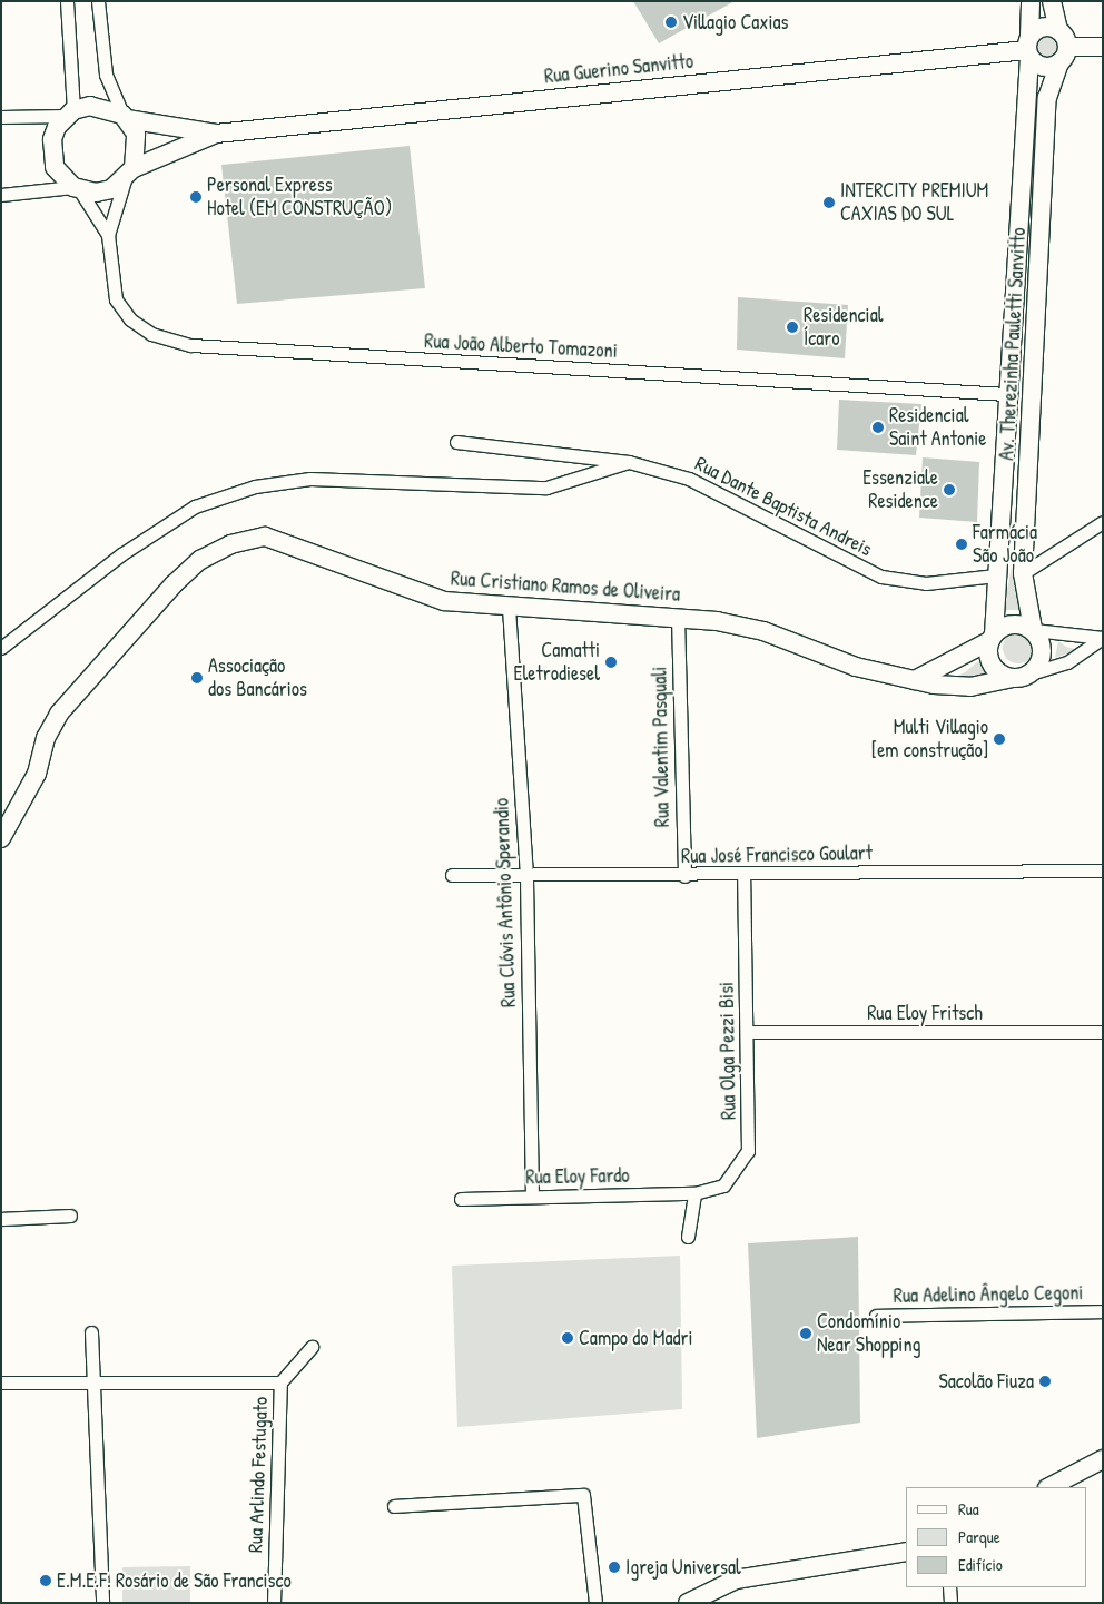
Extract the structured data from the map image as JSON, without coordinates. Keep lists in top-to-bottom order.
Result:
{
  "streets": {
    "main road": ["Rua Guerino Sanvitto", "Av. Therezinha Pauletti Sanvitto", "Rua Cristiano Ramos de Oliveira"],
    "street": [
      "Rua João Alberto Tomazoni",
      "Rua Dante Baptista Andreis",
      "Rua Valentim Pasquali",
      "Rua José Francisco Goulart",
      "Rua Clóvis Antônio Sperandio",
      "Rua Eloy Fritsch",
      "Rua Olga Pezzi Bisi",
      "Rua Eloy Fardo",
      "Rua Adelino Ângelo Cegoni",
      "Rua Arlindo Festugato"
    ]
  },
  "crossings": [
    ["Rua Guerino Sanvitto", "Av. Therezinha Pauletti Sanvitto"],
    ["Rua Guerino Sanvitto", "Rua João Alberto Tomazoni"],
    ["Av. Therezinha Pauletti Sanvitto", "Rua João Alberto Tomazoni"],
    ["Av. Therezinha Pauletti Sanvitto", "Rua Dante Baptista Andreis"],
    ["Av. Therezinha Pauletti Sanvitto", "Rua Cristiano Ramos de Oliveira"],
    ["Rua Cristiano Ramos de Oliveira", "Rua Valentim Pasquali"],
    ["Rua Cristiano Ramos de Oliveira", "Rua Clóvis Antônio Sperandio"],
    ["Rua Valentim Pasquali", "Rua José Francisco Goulart"],
    ["Rua José Francisco Goulart", "Rua Clóvis Antônio Sperandio"],
    ["Rua José Francisco Goulart", "Rua Olga Pezzi Bisi"],
    ["Rua Clóvis Antônio Sperandio", "Rua Eloy Fardo"],
    ["Rua Eloy Fritsch", "Rua Olga Pezzi Bisi"],
    ["Rua Olga Pezzi Bisi", "Rua Eloy Fardo"]
  ],
  "places": [
    "Villagio Caxias",
    "Personal Express Hotel (EM CONSTRUÇÃO)",
    "INTERCITY PREMIUM CAXIAS DO SUL",
    "Residencial Ícaro",
    "Residencial Saint Antonie",
    "Essenziale Residence",
    "Farmácia São João",
    "Camatti Eletrodiesel",
    "Associação dos Bancários",
    "Multi Villagio [em construção]",
    "Condomínio Near Shopping",
    "Campo do Madri",
    "Sacolão Fiuza",
    "Igreja Universal",
    "E.M.E.F. Rosário de São Francisco"
  ],
  "legend": ["Rua", "Parque", "Edifício"]
}
